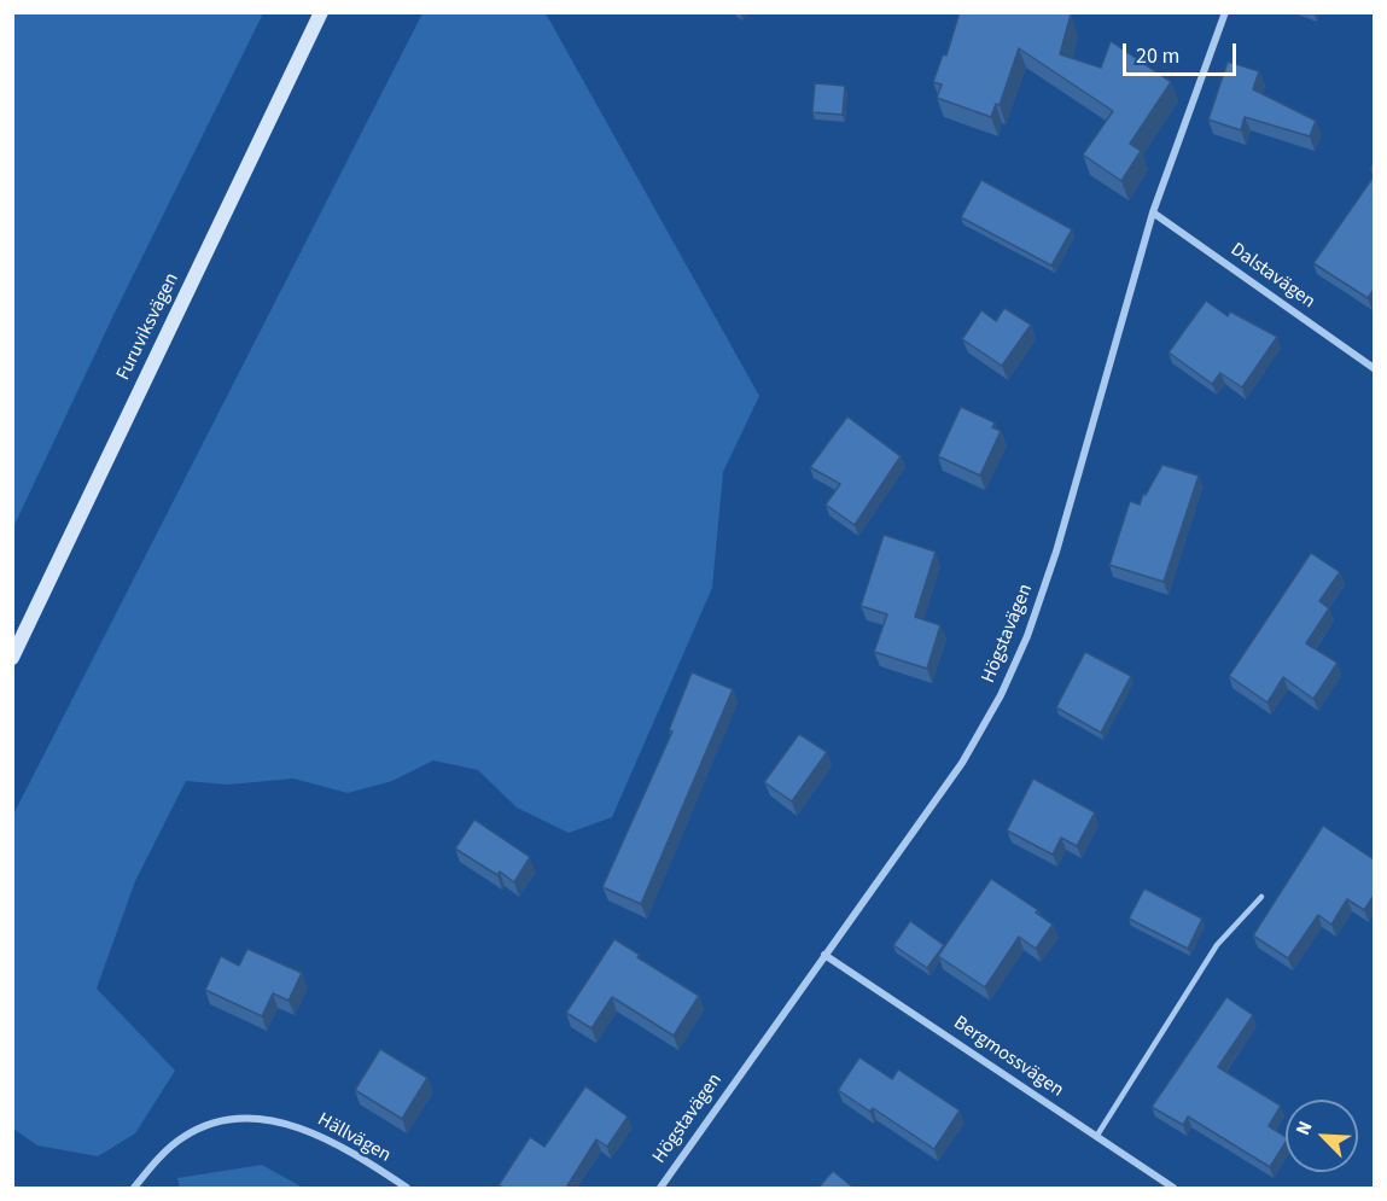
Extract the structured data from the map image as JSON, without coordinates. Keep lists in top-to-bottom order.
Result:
{
  "streets": {
    "main road": ["Furuviksvägen"],
    "street": [
      "Dalstavägen",
      "Högstavägen",
      "Bergmossvägen",
      "Hällvägen"
    ]
  },
  "crossings": [
    ["Dalstavägen", "Högstavägen"],
    ["Högstavägen", "Bergmossvägen"]
  ],
  "scale_bar": "20 m",
  "north": "top left"
}
